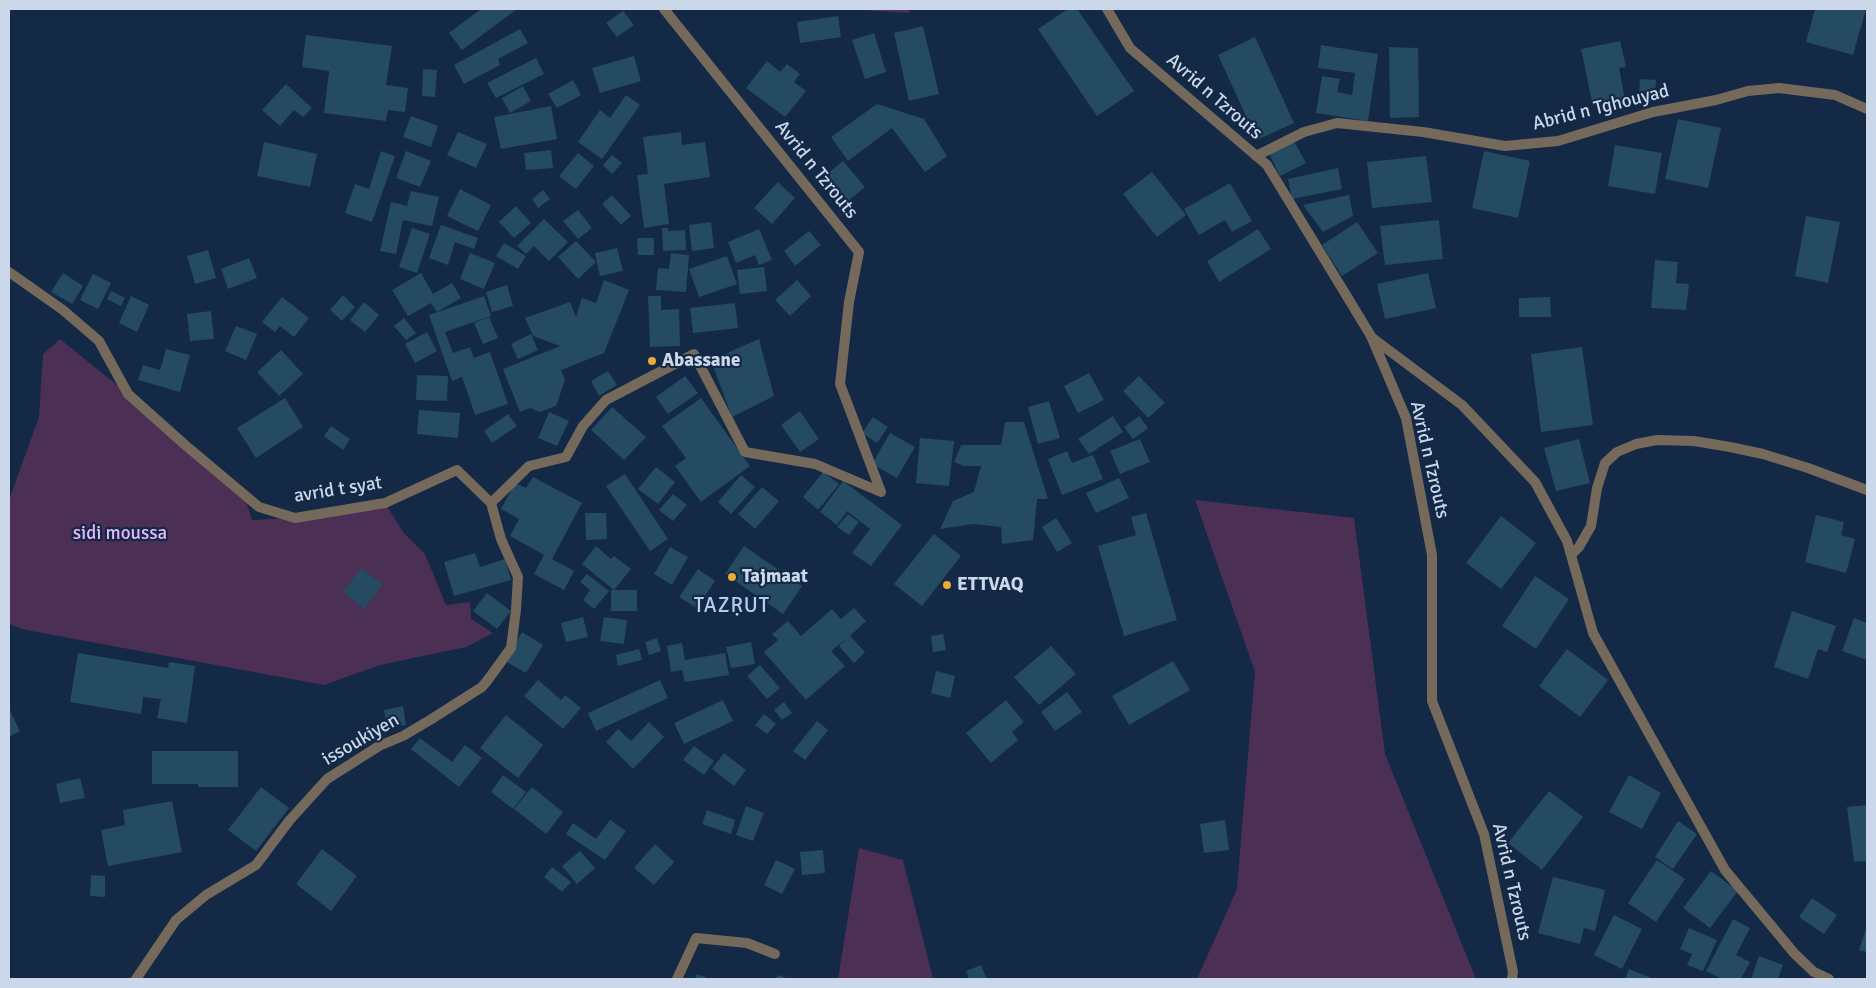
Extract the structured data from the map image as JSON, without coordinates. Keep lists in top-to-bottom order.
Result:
{
  "streets": {
    "street": [
      "Avrid n Tzrouts",
      "Abrid n Tghouyad",
      "avrid t syat",
      "issoukiyen"
    ]
  },
  "crossings": [
    ["Avrid n Tzrouts", "Abrid n Tghouyad"],
    ["Avrid n Tzrouts", "avrid t syat"],
    ["Avrid n Tzrouts", "issoukiyen"],
    ["avrid t syat", "issoukiyen"]
  ],
  "districts": ["TAZṚUT"],
  "parks": ["sidi moussa"],
  "places": ["Abassane", "Tajmaat", "ETTVAQ"]
}
